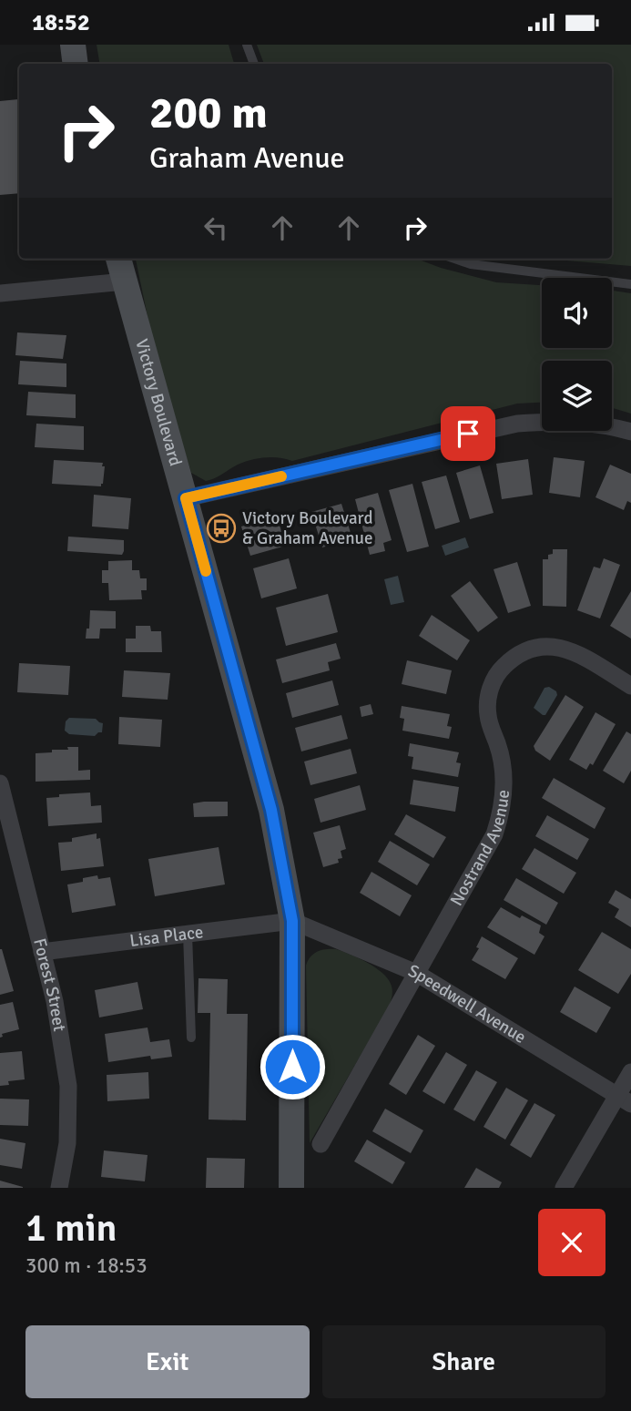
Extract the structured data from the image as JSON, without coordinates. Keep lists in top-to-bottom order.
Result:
{
  "streets": {
    "main road": ["Victory Boulevard"],
    "street": [
      "Nostrand Avenue",
      "Lisa Place",
      "Forest Street",
      "Speedwell Avenue"
    ]
  },
  "crossings": [
    ["Victory Boulevard", "Lisa Place"],
    ["Victory Boulevard", "Speedwell Avenue"],
    ["Nostrand Avenue", "Speedwell Avenue"],
    ["Lisa Place", "Forest Street"],
    ["Lisa Place", "Speedwell Avenue"]
  ],
  "places": {
    "bus stop": ["Victory Boulevard & Graham Avenue"]
  },
  "page": {
    "status": "18:52",
    "turn": ["200 m", "Graham Avenue"],
    "heading": ["1 min", "300 m · 18:53"],
    "buttons": ["Exit", "Share"]
  }
}
